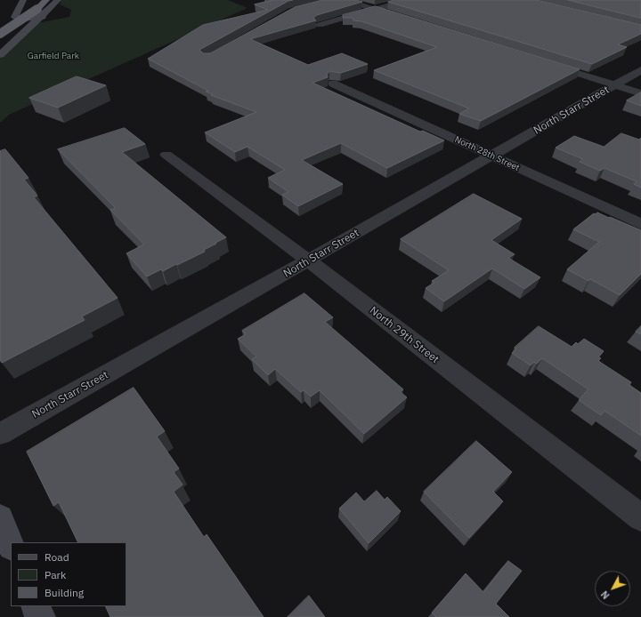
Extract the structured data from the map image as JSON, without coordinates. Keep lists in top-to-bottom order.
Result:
{
  "streets": {
    "street": ["North Starr Street", "North 28th Street", "North 29th Street"]
  },
  "crossings": [
    ["North Starr Street", "North 28th Street"],
    ["North Starr Street", "North 29th Street"]
  ],
  "parks": ["Garfield Park"],
  "legend": ["Road", "Park", "Building"],
  "north": "bottom left"
}
